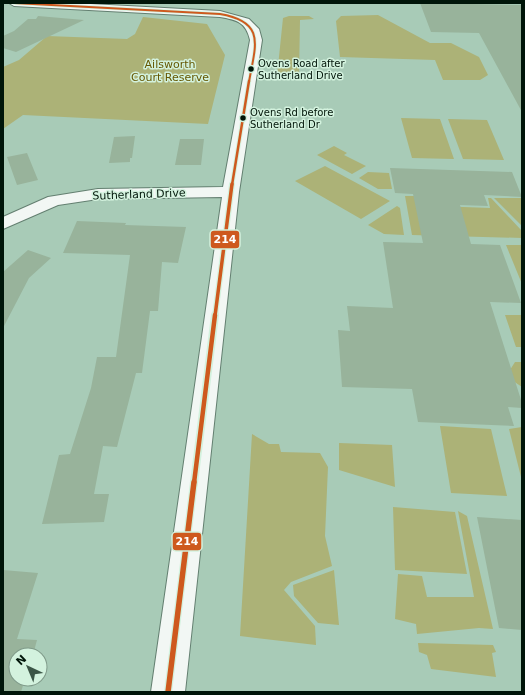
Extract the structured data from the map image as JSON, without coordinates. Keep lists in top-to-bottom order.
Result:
{
  "streets": {
    "street": ["Sutherland Drive"]
  },
  "parks": ["Ailsworth Court Reserve"],
  "places": ["Ovens Road after Sutherland Drive", "Ovens Rd before Sutherland Dr"],
  "lines": ["transit line 214"],
  "north": "top left"
}
